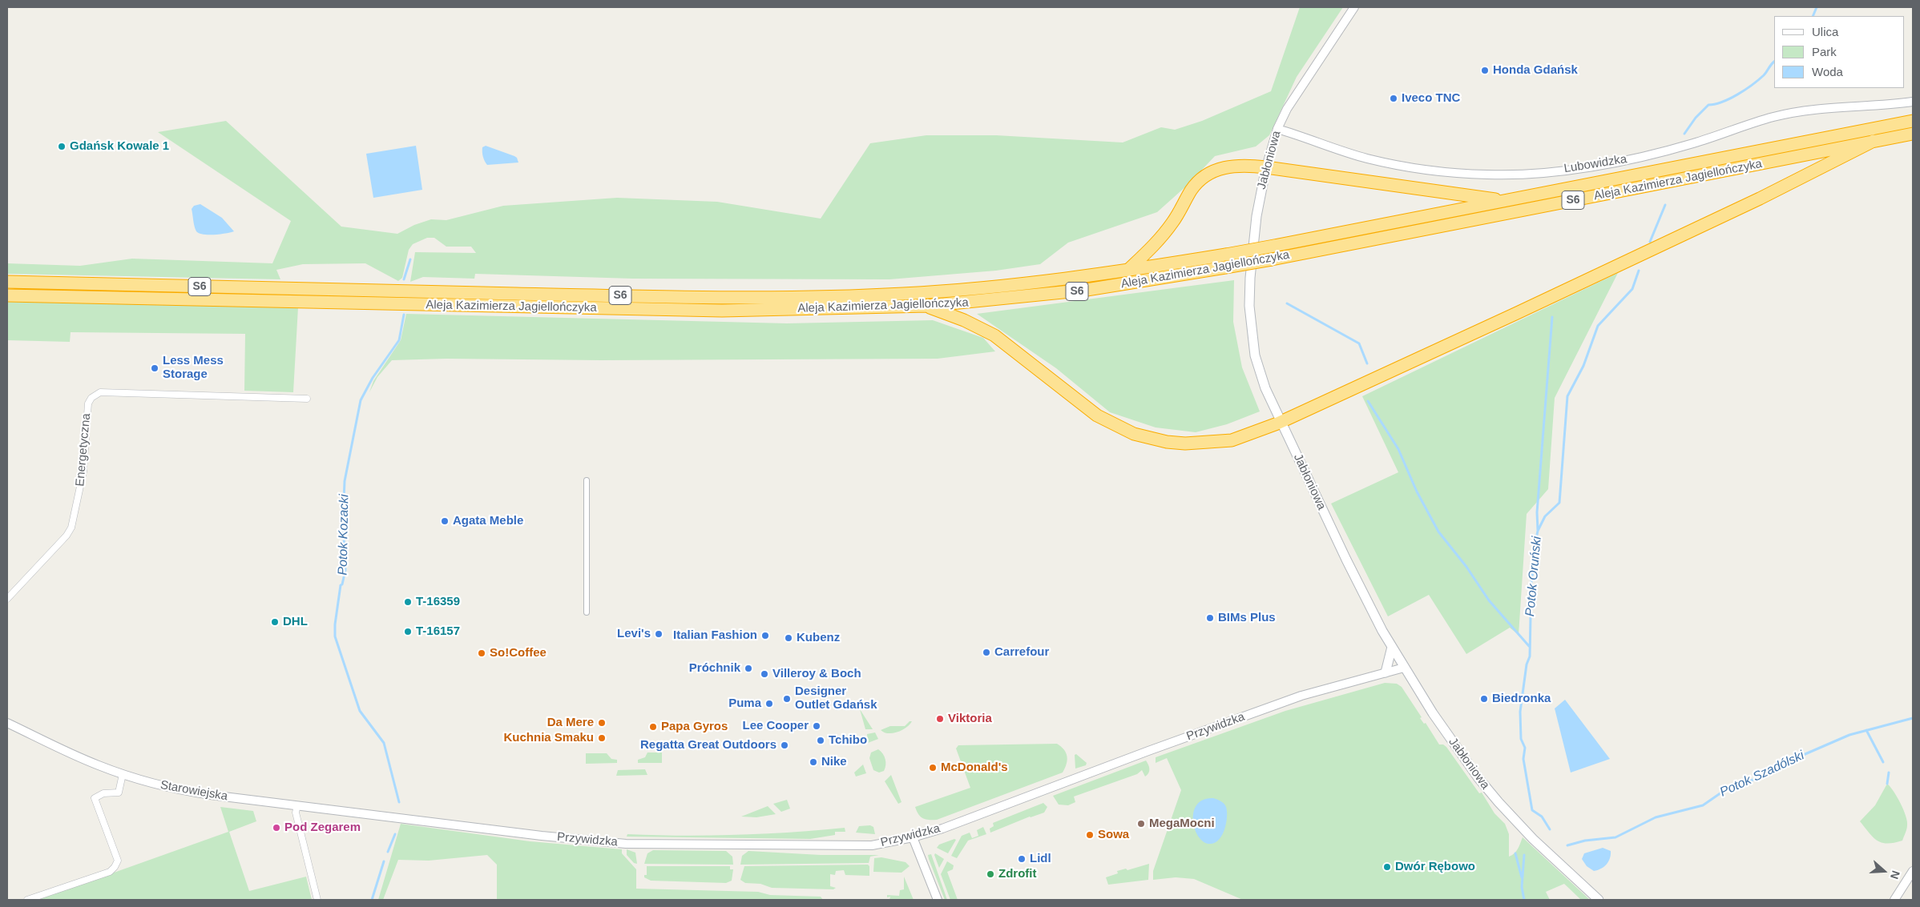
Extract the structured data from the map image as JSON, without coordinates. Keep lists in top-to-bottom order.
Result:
{
  "streets": {
    "highway": ["Aleja Kazimierza Jagiellończyka", "S6"],
    "main road": ["Jabłoniowa"],
    "street": [
      "Lubowidzka",
      "Energetyczna",
      "Przywidzka",
      "Starowiejska"
    ]
  },
  "crossings": [
    ["Jabłoniowa", "Lubowidzka"],
    ["Jabłoniowa", "Przywidzka"],
    ["Przywidzka", "Starowiejska"]
  ],
  "water": ["Potok Kozacki", "Potok Oruński", "Potok Szadólski"],
  "places": [
    "Honda Gdańsk",
    "Iveco TNC",
    "Gdańsk Kowale 1",
    "Less Mess Storage",
    "Agata Meble",
    "T-16359",
    "BIMs Plus",
    "DHL",
    "T-16157",
    "Levi's",
    "Italian Fashion",
    "Kubenz",
    "Carrefour",
    "So!Coffee",
    "Próchnik",
    "Villeroy & Boch",
    "Designer Outlet Gdańsk",
    "Biedronka",
    "Puma",
    "Viktoria",
    "Da Mere",
    "Lee Cooper",
    "Papa Gyros",
    "Kuchnia Smaku",
    "Tchibo",
    "Regatta Great Outdoors",
    "Nike",
    "McDonald's",
    "MegaMocni",
    "Pod Zegarem",
    "Sowa",
    "Lidl",
    "Dwór Rębowo",
    "Zdrofit"
  ],
  "legend": ["Ulica", "Park", "Woda"],
  "north": "right"
}
